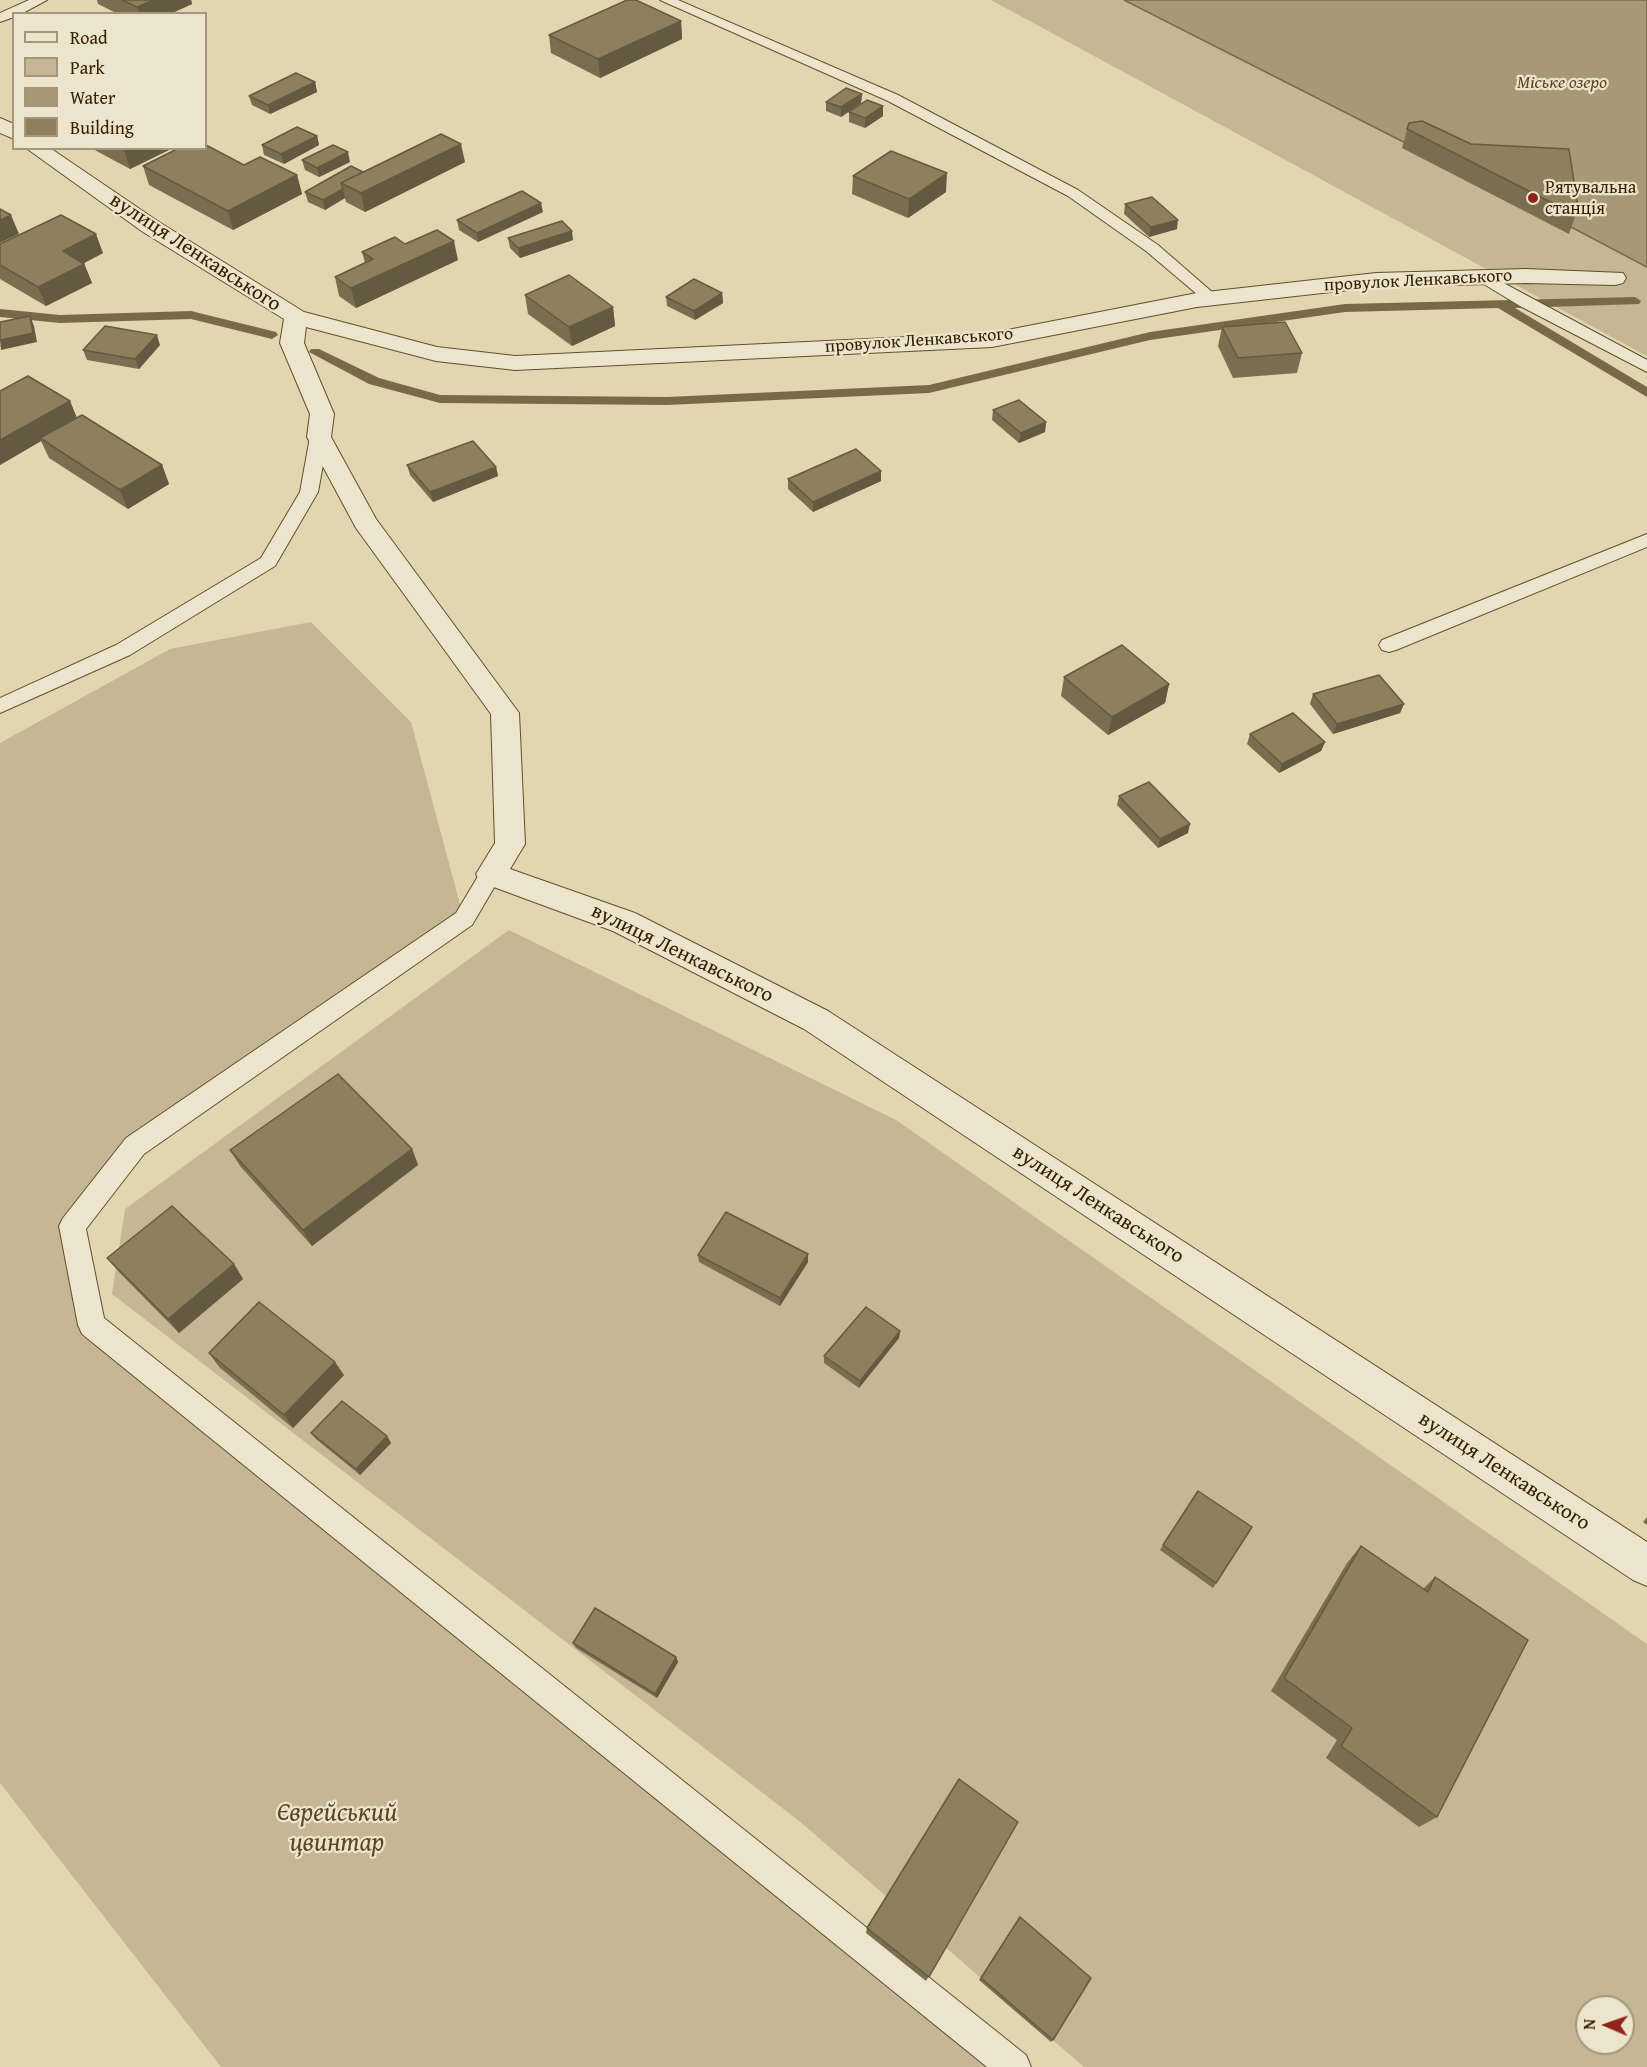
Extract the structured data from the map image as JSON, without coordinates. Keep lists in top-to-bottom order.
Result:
{
  "streets": {
    "street": ["вулиця Ленкавського", "провулок Ленкавського"]
  },
  "crossings": [
    ["вулиця Ленкавського", "провулок Ленкавського"]
  ],
  "water": ["Міське озеро"],
  "parks": ["Єврейський цвинтар"],
  "places": ["Рятувальна станція"],
  "legend": [
    "Road",
    "Park",
    "Water",
    "Building"
  ],
  "north": "left"
}
